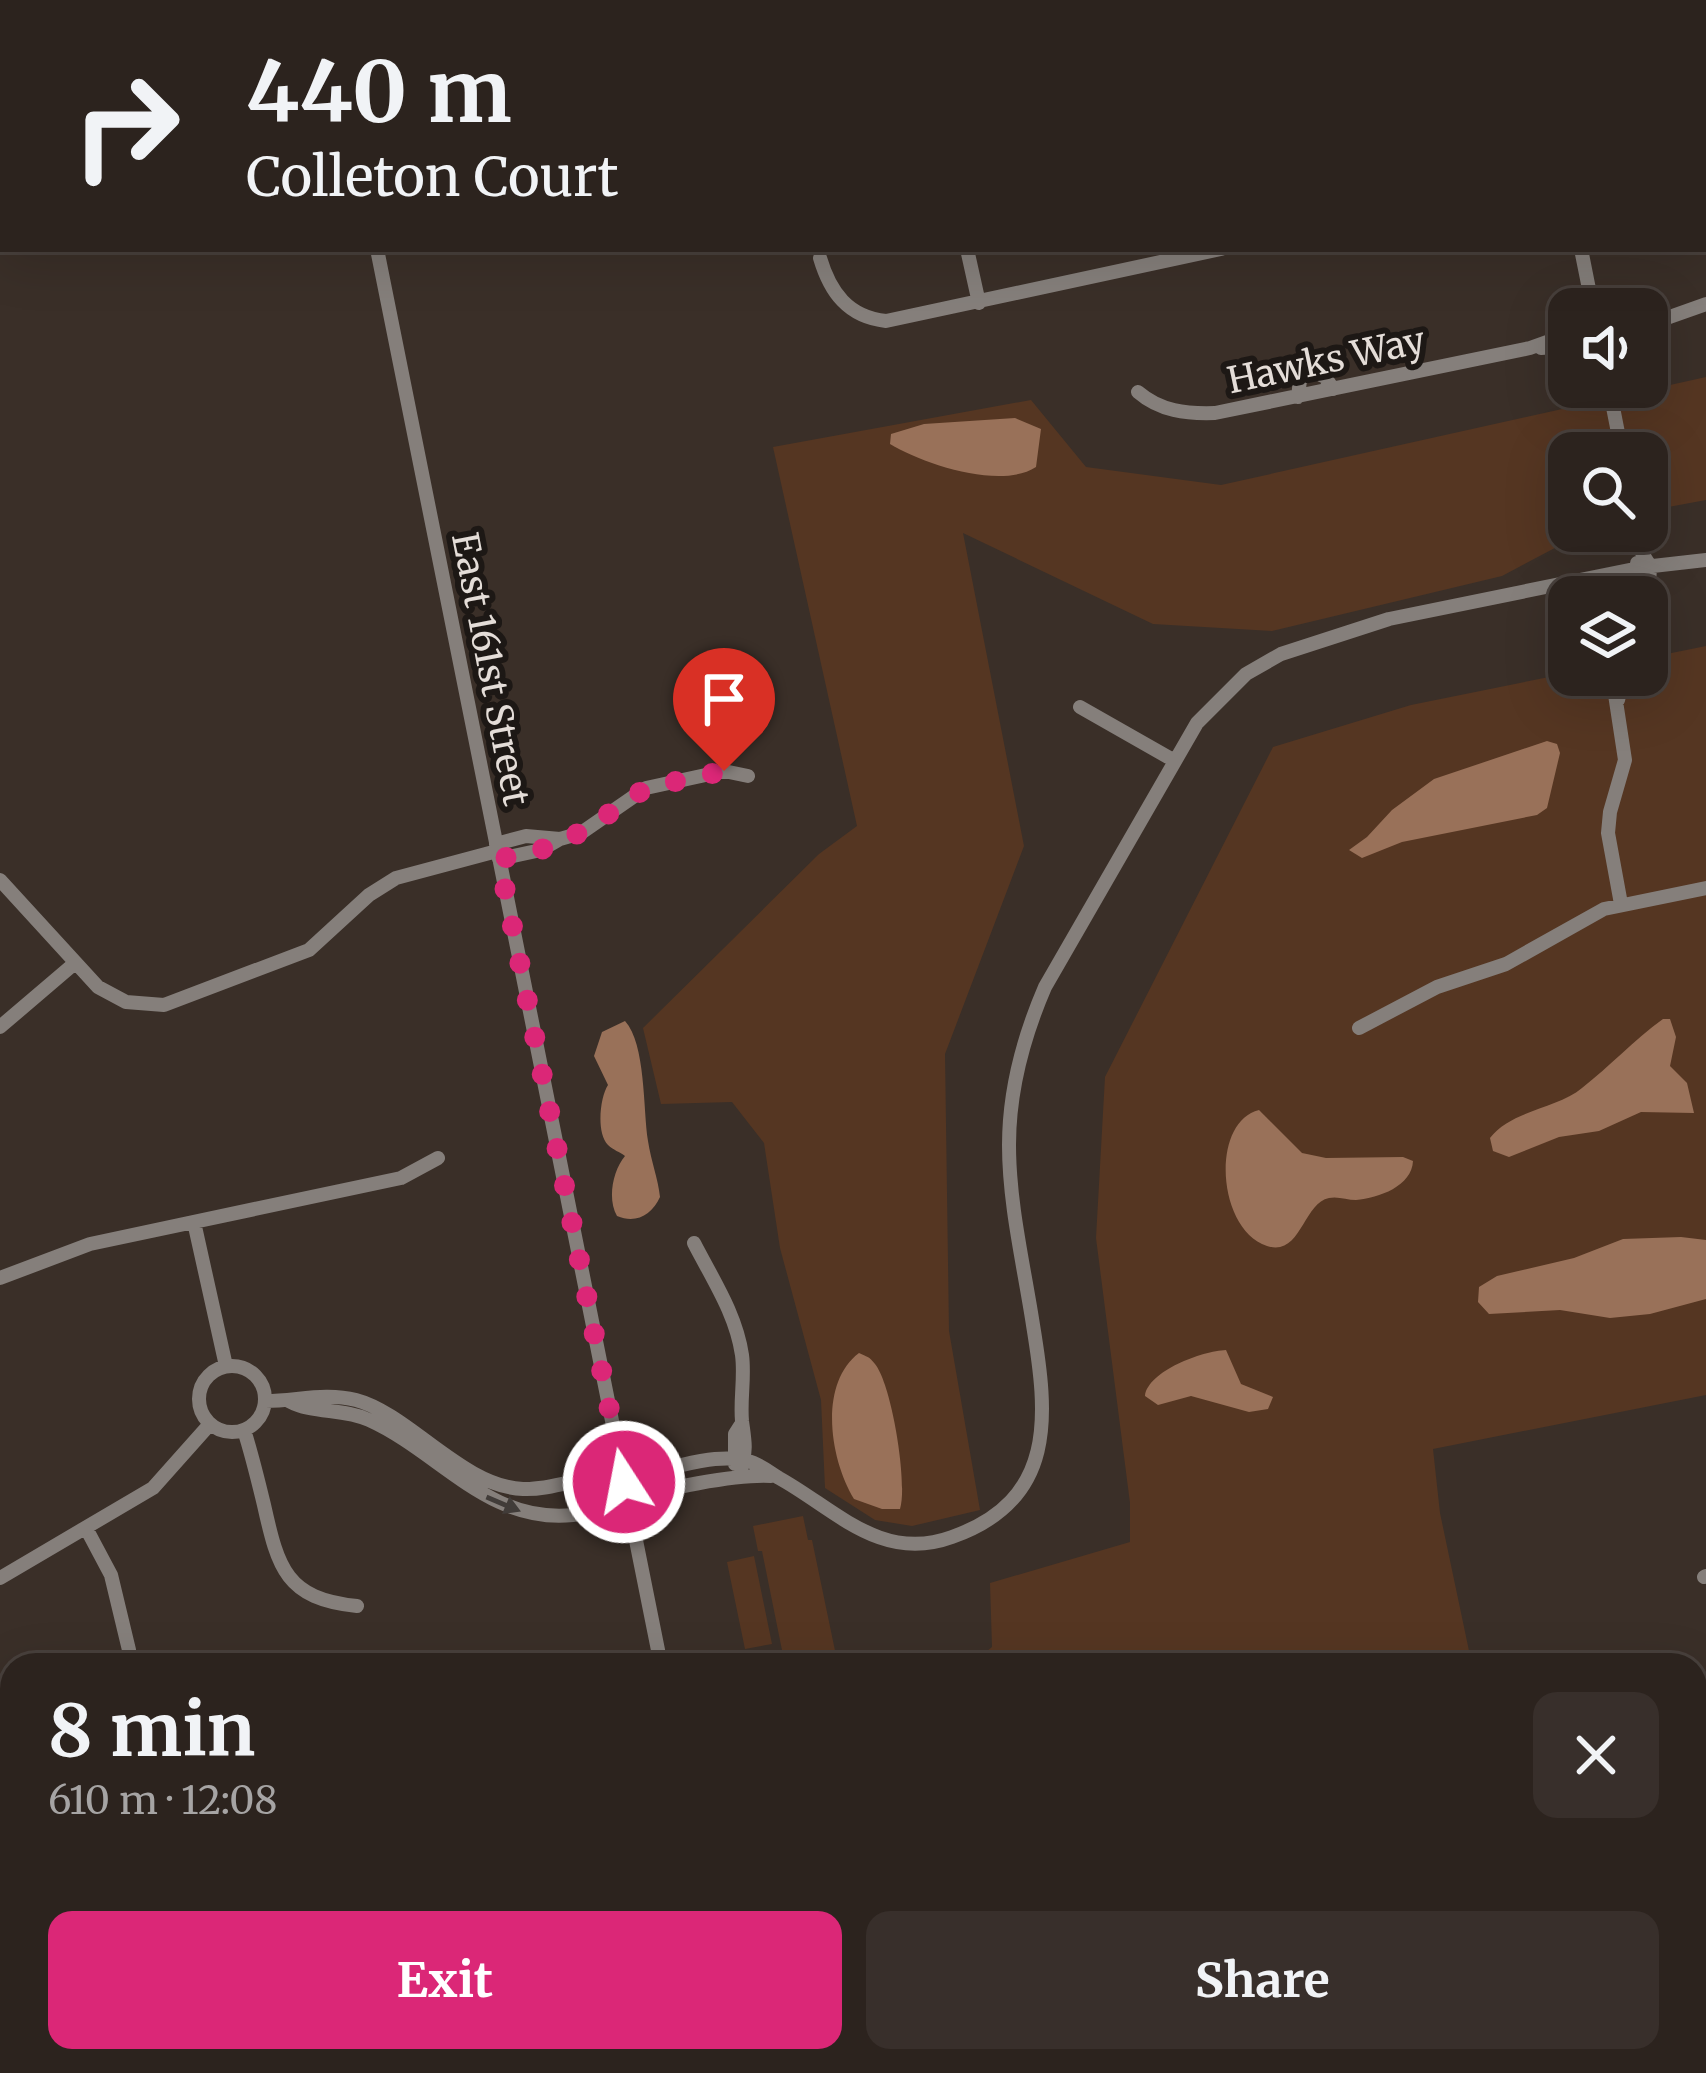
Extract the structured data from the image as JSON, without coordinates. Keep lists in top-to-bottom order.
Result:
{
  "streets": {
    "street": ["Hawks Way", "East 161st Street"]
  },
  "page": {
    "turn": ["440 m", "Colleton Court"],
    "heading": ["8 min", "610 m · 12:08"],
    "buttons": ["Exit", "Share"]
  }
}
